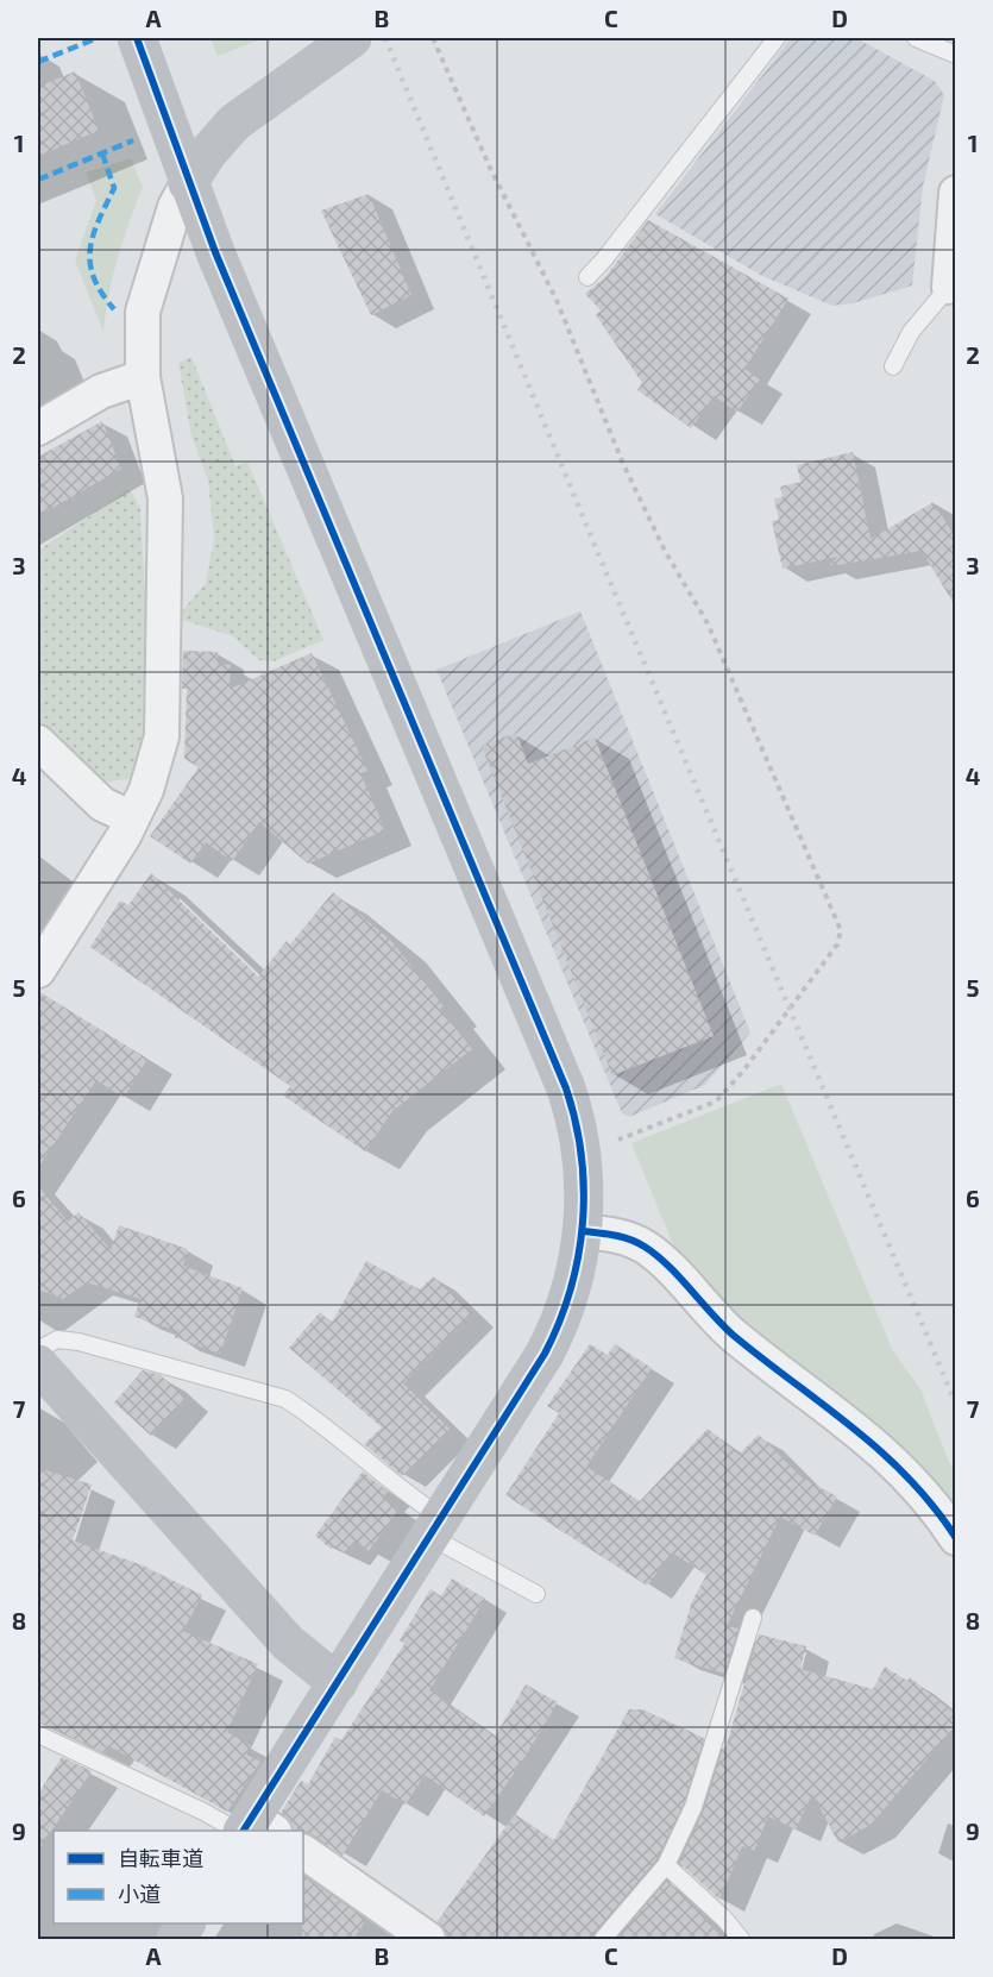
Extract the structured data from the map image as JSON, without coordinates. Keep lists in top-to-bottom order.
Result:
{
  "legend": ["自転車道", "小道"],
  "grid": {
    "columns": [
      "A",
      "B",
      "C",
      "D"
    ],
    "rows": [
      "1",
      "2",
      "3",
      "4",
      "5",
      "6",
      "7",
      "8",
      "9"
    ]
  }
}
